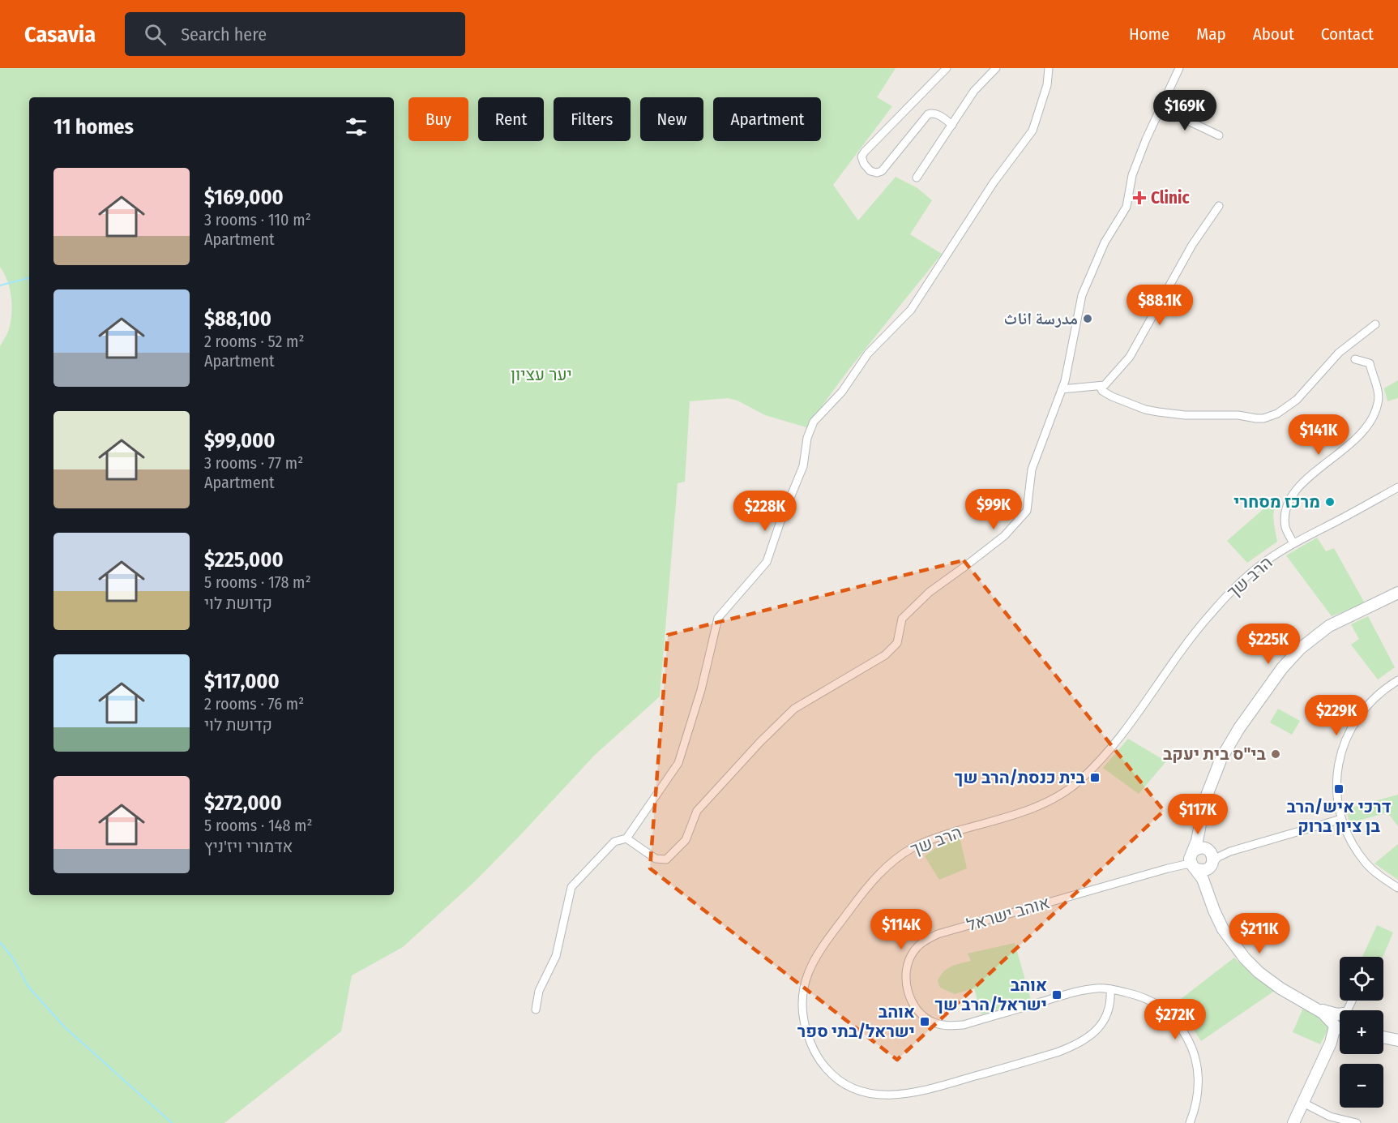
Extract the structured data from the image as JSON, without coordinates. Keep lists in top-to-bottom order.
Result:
{
  "streets": {
    "street": ["הרב שך", "אוהב ישראל"]
  },
  "crossings": [
    ["הרב שך", "אוהב ישראל"]
  ],
  "parks": ["יער עציון"],
  "places": {
    "health": ["Clinic"],
    "other": ["مدرسة اناث", "מרכז מסחרי", "בי\"ס בית יעקב"],
    "transit": [
      "בית כנסת/הרב שך",
      "דרכי איש/הרב בן ציון ברוק",
      "אוהב ישראל/הרב שך",
      "אוהב ישראל/בתי ספר"
    ]
  },
  "page": {
    "header": "Casavia",
    "search": "Search here",
    "nav": [
      "Home",
      "Map",
      "About",
      "Contact"
    ],
    "price": [
      "$169K",
      "$88.1K",
      "$141K",
      "$99K",
      "$228K",
      "$225K",
      "$229K",
      "$117K",
      "$114K",
      "$211K",
      "$272K"
    ],
    "chip": [
      "Buy",
      "Rent",
      "Filters",
      "New",
      "Apartment"
    ],
    "heading": "11 homes",
    "list": [
      {
        "name": "$169,000",
        "note": "3 rooms · 110 m² · Apartment"
      },
      {
        "name": "$88,100",
        "note": "2 rooms · 52 m² · Apartment"
      },
      {
        "name": "$99,000",
        "note": "3 rooms · 77 m² · Apartment"
      },
      {
        "name": "$225,000",
        "note": "5 rooms · 178 m² · קדושת לוי"
      },
      {
        "name": "$117,000",
        "note": "2 rooms · 76 m² · קדושת לוי"
      },
      {
        "name": "$272,000",
        "note": "5 rooms · 148 m² · אדמורי ויז'ניץ"
      }
    ],
    "map_buttons": ["+", "−"]
  }
}
